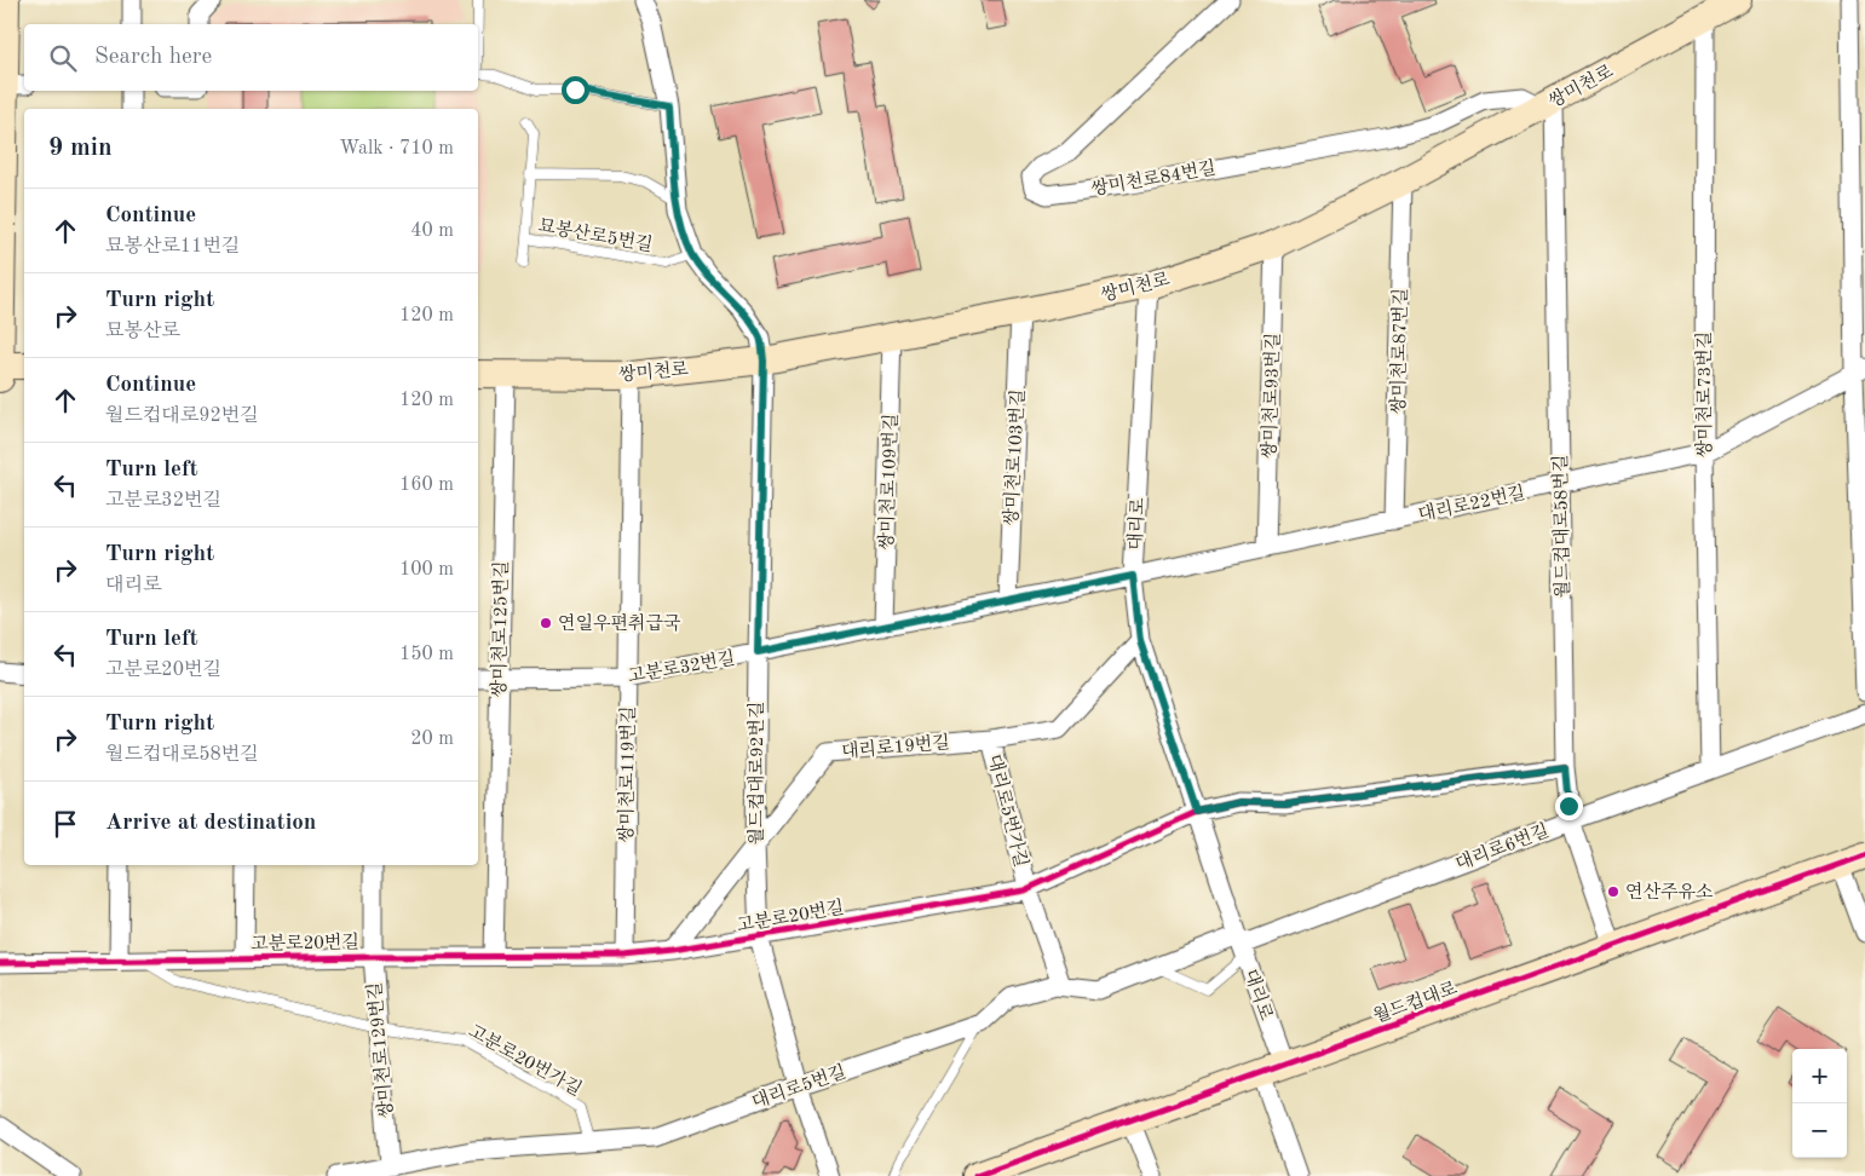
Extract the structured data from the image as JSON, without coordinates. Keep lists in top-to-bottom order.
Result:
{
  "streets": {
    "street": [
      "쌍미천로",
      "쌍미천로84번길",
      "쌍미천로87번길",
      "쌍미천로73번길",
      "쌍미천로93번길",
      "쌍미천로103번길",
      "쌍미천로109번길",
      "대리로22번길",
      "대리로",
      "월드컵대로58번길",
      "쌍미천로125번길",
      "고분로32번길",
      "대리로19번길",
      "월드컵대로92번길",
      "쌍미천로119번길",
      "대리로5번가길",
      "대리로6번길",
      "고분로20번길",
      "월드컵대로",
      "쌍미천로129번길",
      "대리로5번길"
    ],
    "lane": ["묘봉산로5번길", "고분로20번가길"]
  },
  "crossings": [
    ["쌍미천로", "쌍미천로84번길"],
    ["쌍미천로", "쌍미천로87번길"],
    ["쌍미천로", "쌍미천로73번길"],
    ["쌍미천로", "쌍미천로93번길"],
    ["쌍미천로", "쌍미천로103번길"],
    ["쌍미천로", "쌍미천로109번길"],
    ["쌍미천로", "대리로"],
    ["쌍미천로", "월드컵대로58번길"],
    ["쌍미천로", "쌍미천로125번길"],
    ["쌍미천로", "월드컵대로92번길"],
    ["쌍미천로", "쌍미천로119번길"],
    ["쌍미천로84번길", "월드컵대로58번길"],
    ["묘봉산로5번길", "월드컵대로92번길"],
    ["쌍미천로87번길", "대리로22번길"],
    ["쌍미천로73번길", "대리로22번길"],
    ["쌍미천로73번길", "대리로6번길"],
    ["쌍미천로93번길", "대리로22번길"],
    ["쌍미천로103번길", "고분로32번길"],
    ["쌍미천로109번길", "고분로32번길"],
    ["대리로22번길", "대리로"],
    ["대리로22번길", "월드컵대로58번길"],
    ["대리로22번길", "고분로32번길"],
    ["대리로", "고분로32번길"],
    ["대리로", "대리로19번길"],
    ["대리로", "대리로6번길"],
    ["대리로", "고분로20번길"],
    ["대리로", "월드컵대로"],
    ["대리로", "대리로5번길"],
    ["월드컵대로58번길", "대리로6번길"],
    ["월드컵대로58번길", "고분로20번길"],
    ["월드컵대로58번길", "월드컵대로"],
    ["쌍미천로125번길", "고분로32번길"],
    ["쌍미천로125번길", "고분로20번길"],
    ["고분로32번길", "월드컵대로92번길"],
    ["고분로32번길", "쌍미천로119번길"],
    ["대리로19번길", "월드컵대로92번길"],
    ["대리로19번길", "대리로5번가길"],
    ["대리로19번길", "고분로20번길"],
    ["월드컵대로92번길", "고분로20번길"],
    ["월드컵대로92번길", "대리로5번길"],
    ["쌍미천로119번길", "고분로20번길"],
    ["대리로5번가길", "고분로20번길"],
    ["대리로5번가길", "대리로5번길"],
    ["대리로6번길", "대리로5번길"],
    ["고분로20번길", "쌍미천로129번길"],
    ["고분로20번길", "고분로20번가길"],
    ["쌍미천로129번길", "고분로20번가길"],
    ["쌍미천로129번길", "대리로5번길"],
    ["고분로20번가길", "대리로5번길"]
  ],
  "places": ["연일우편취급국", "연산주유소"],
  "page": {
    "search": "Search here",
    "heading": ["9 min", "Walk · 710 m"],
    "list": [
      ["Continue", "묘봉산로11번길", "40 m"],
      ["Turn right", "묘봉산로", "120 m"],
      ["Continue", "월드컵대로92번길", "120 m"],
      ["Turn left", "고분로32번길", "160 m"],
      ["Turn right", "대리로", "100 m"],
      ["Turn left", "고분로20번길", "150 m"],
      ["Turn right", "월드컵대로58번길", "20 m"],
      "Arrive at destination"
    ],
    "map_buttons": ["+", "−"]
  }
}
